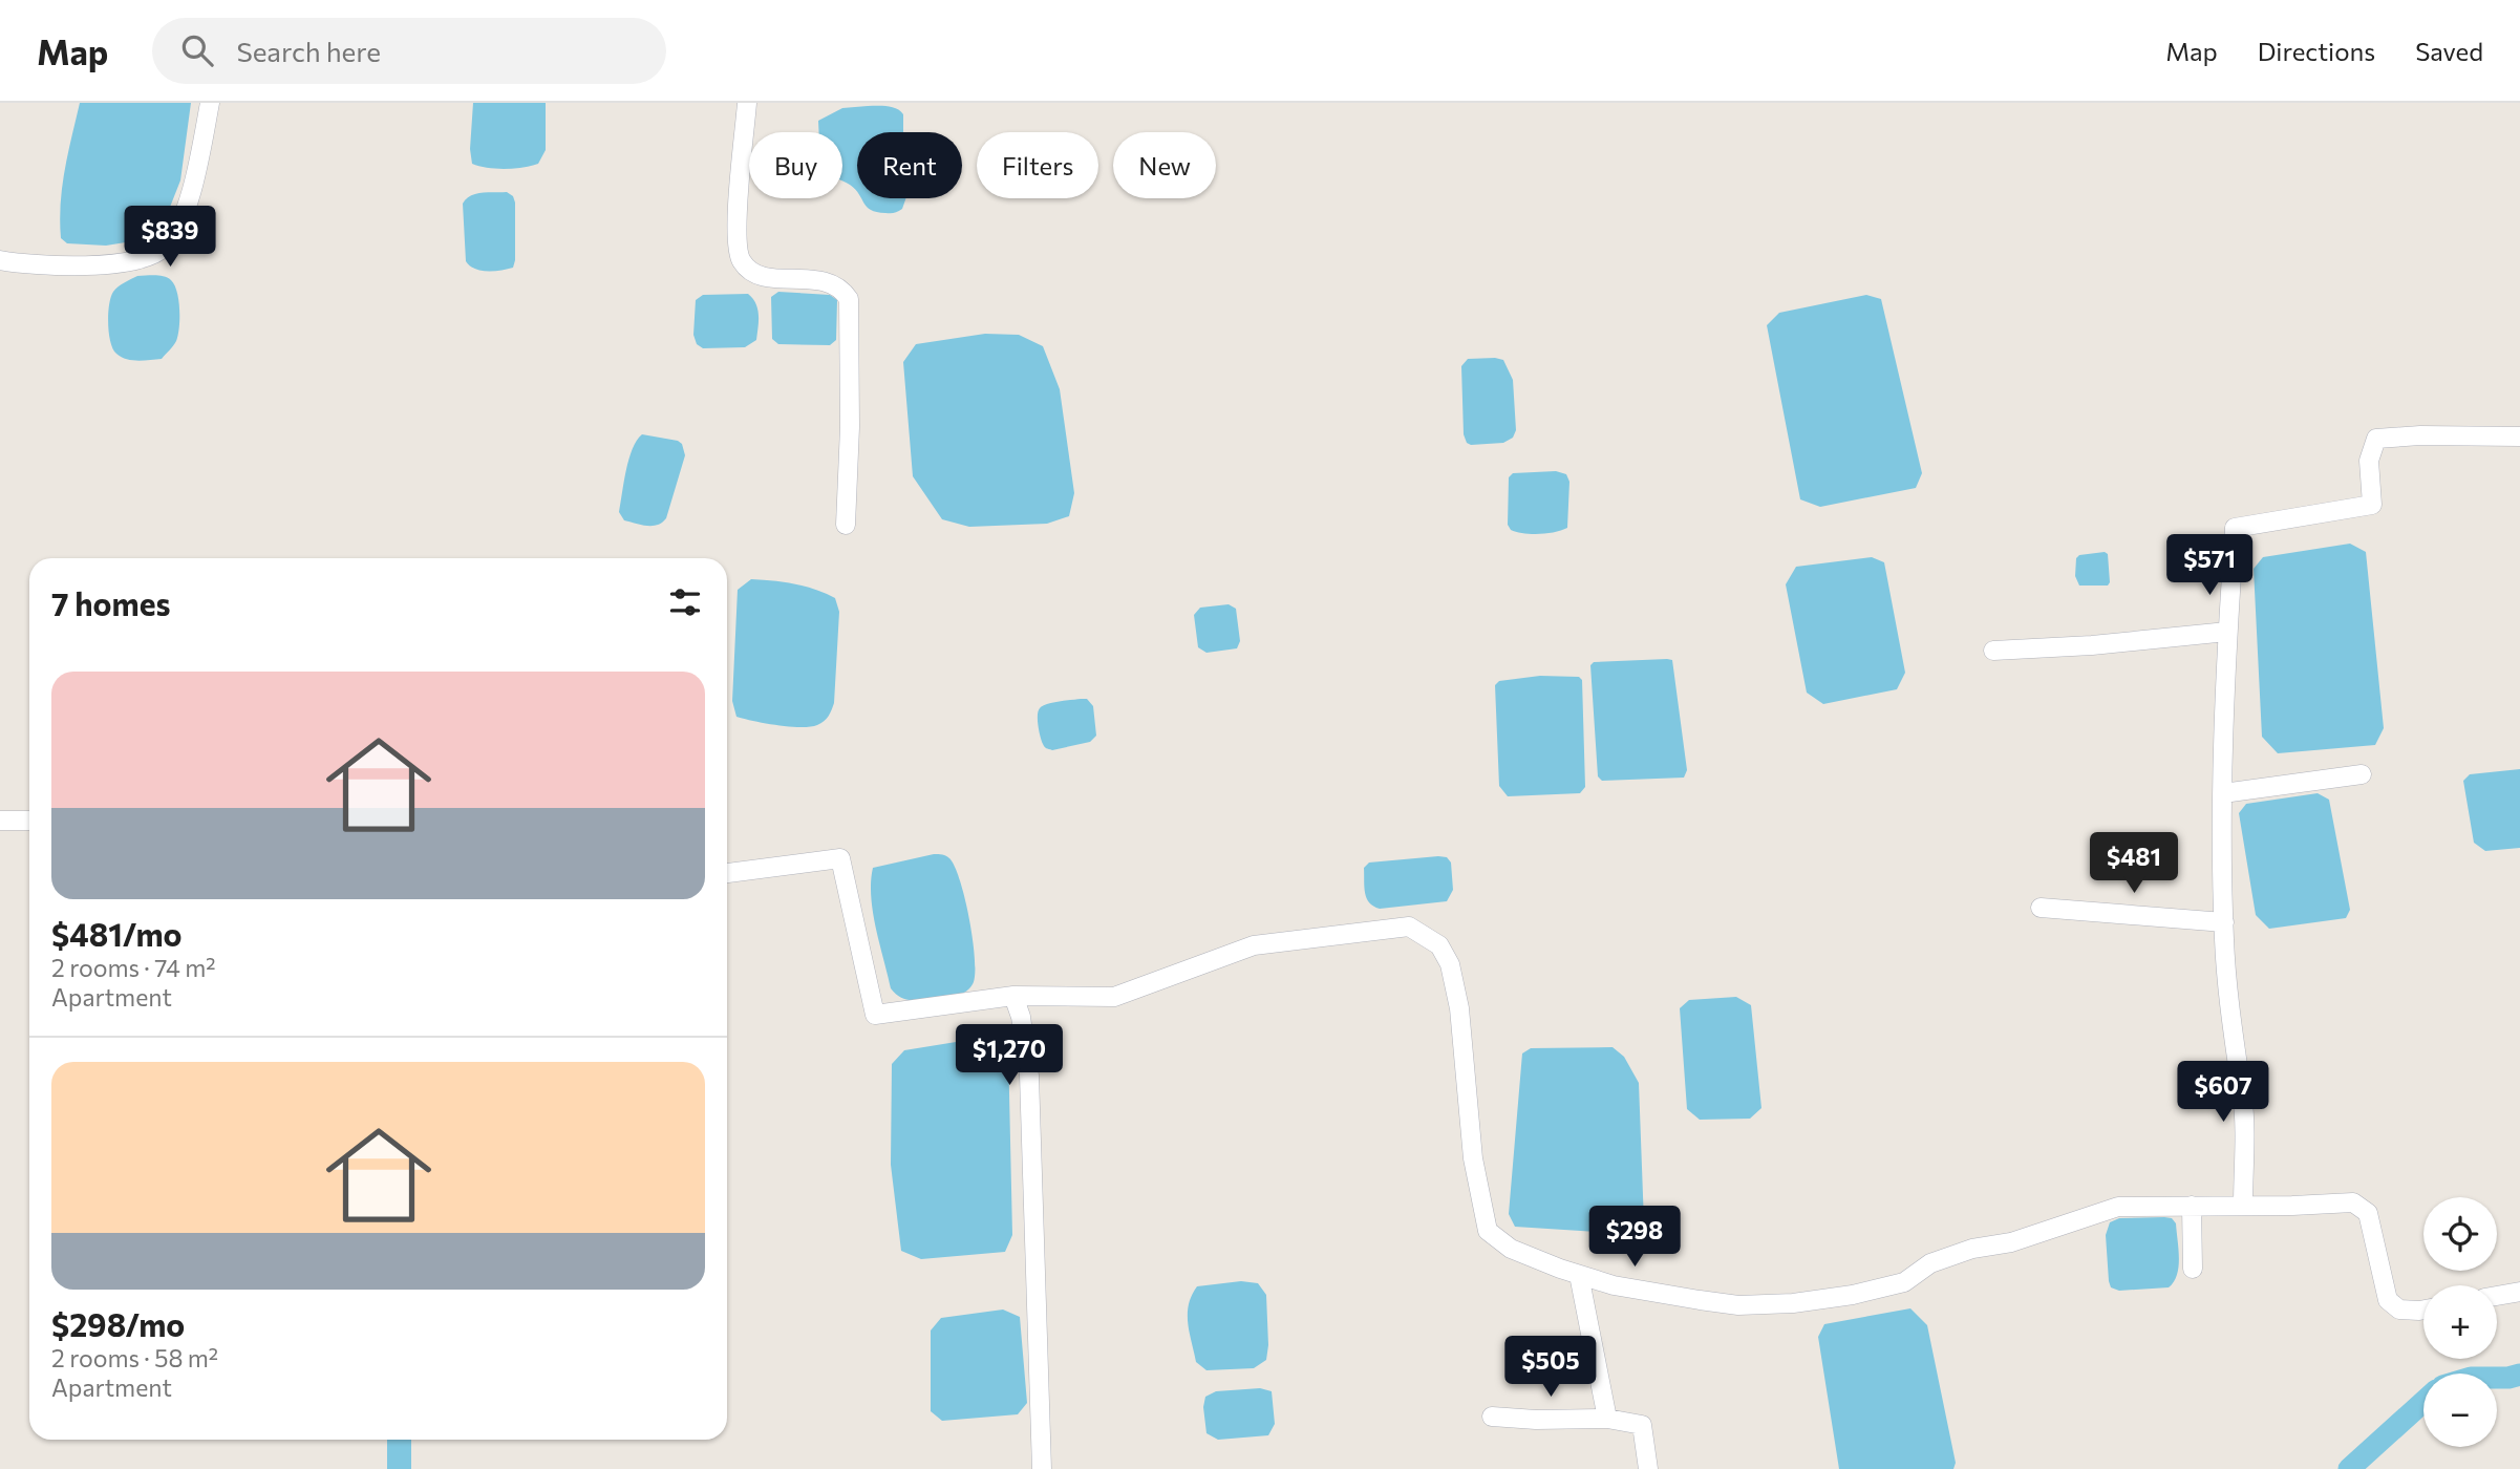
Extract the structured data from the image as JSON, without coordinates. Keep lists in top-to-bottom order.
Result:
{
  "page": {
    "header": "Map",
    "search": "Search here",
    "nav": ["Map", "Directions", "Saved"],
    "chip": [
      "Buy",
      "Rent",
      "Filters",
      "New"
    ],
    "price": [
      "$839",
      "$571",
      "$481",
      "$1,270",
      "$607",
      "$298",
      "$505"
    ],
    "heading": "7 homes",
    "list": [
      {
        "name": "$481/mo",
        "note": "2 rooms · 74 m² · Apartment"
      },
      {
        "name": "$298/mo",
        "note": "2 rooms · 58 m² · Apartment"
      }
    ],
    "map_buttons": ["+", "−"]
  }
}
